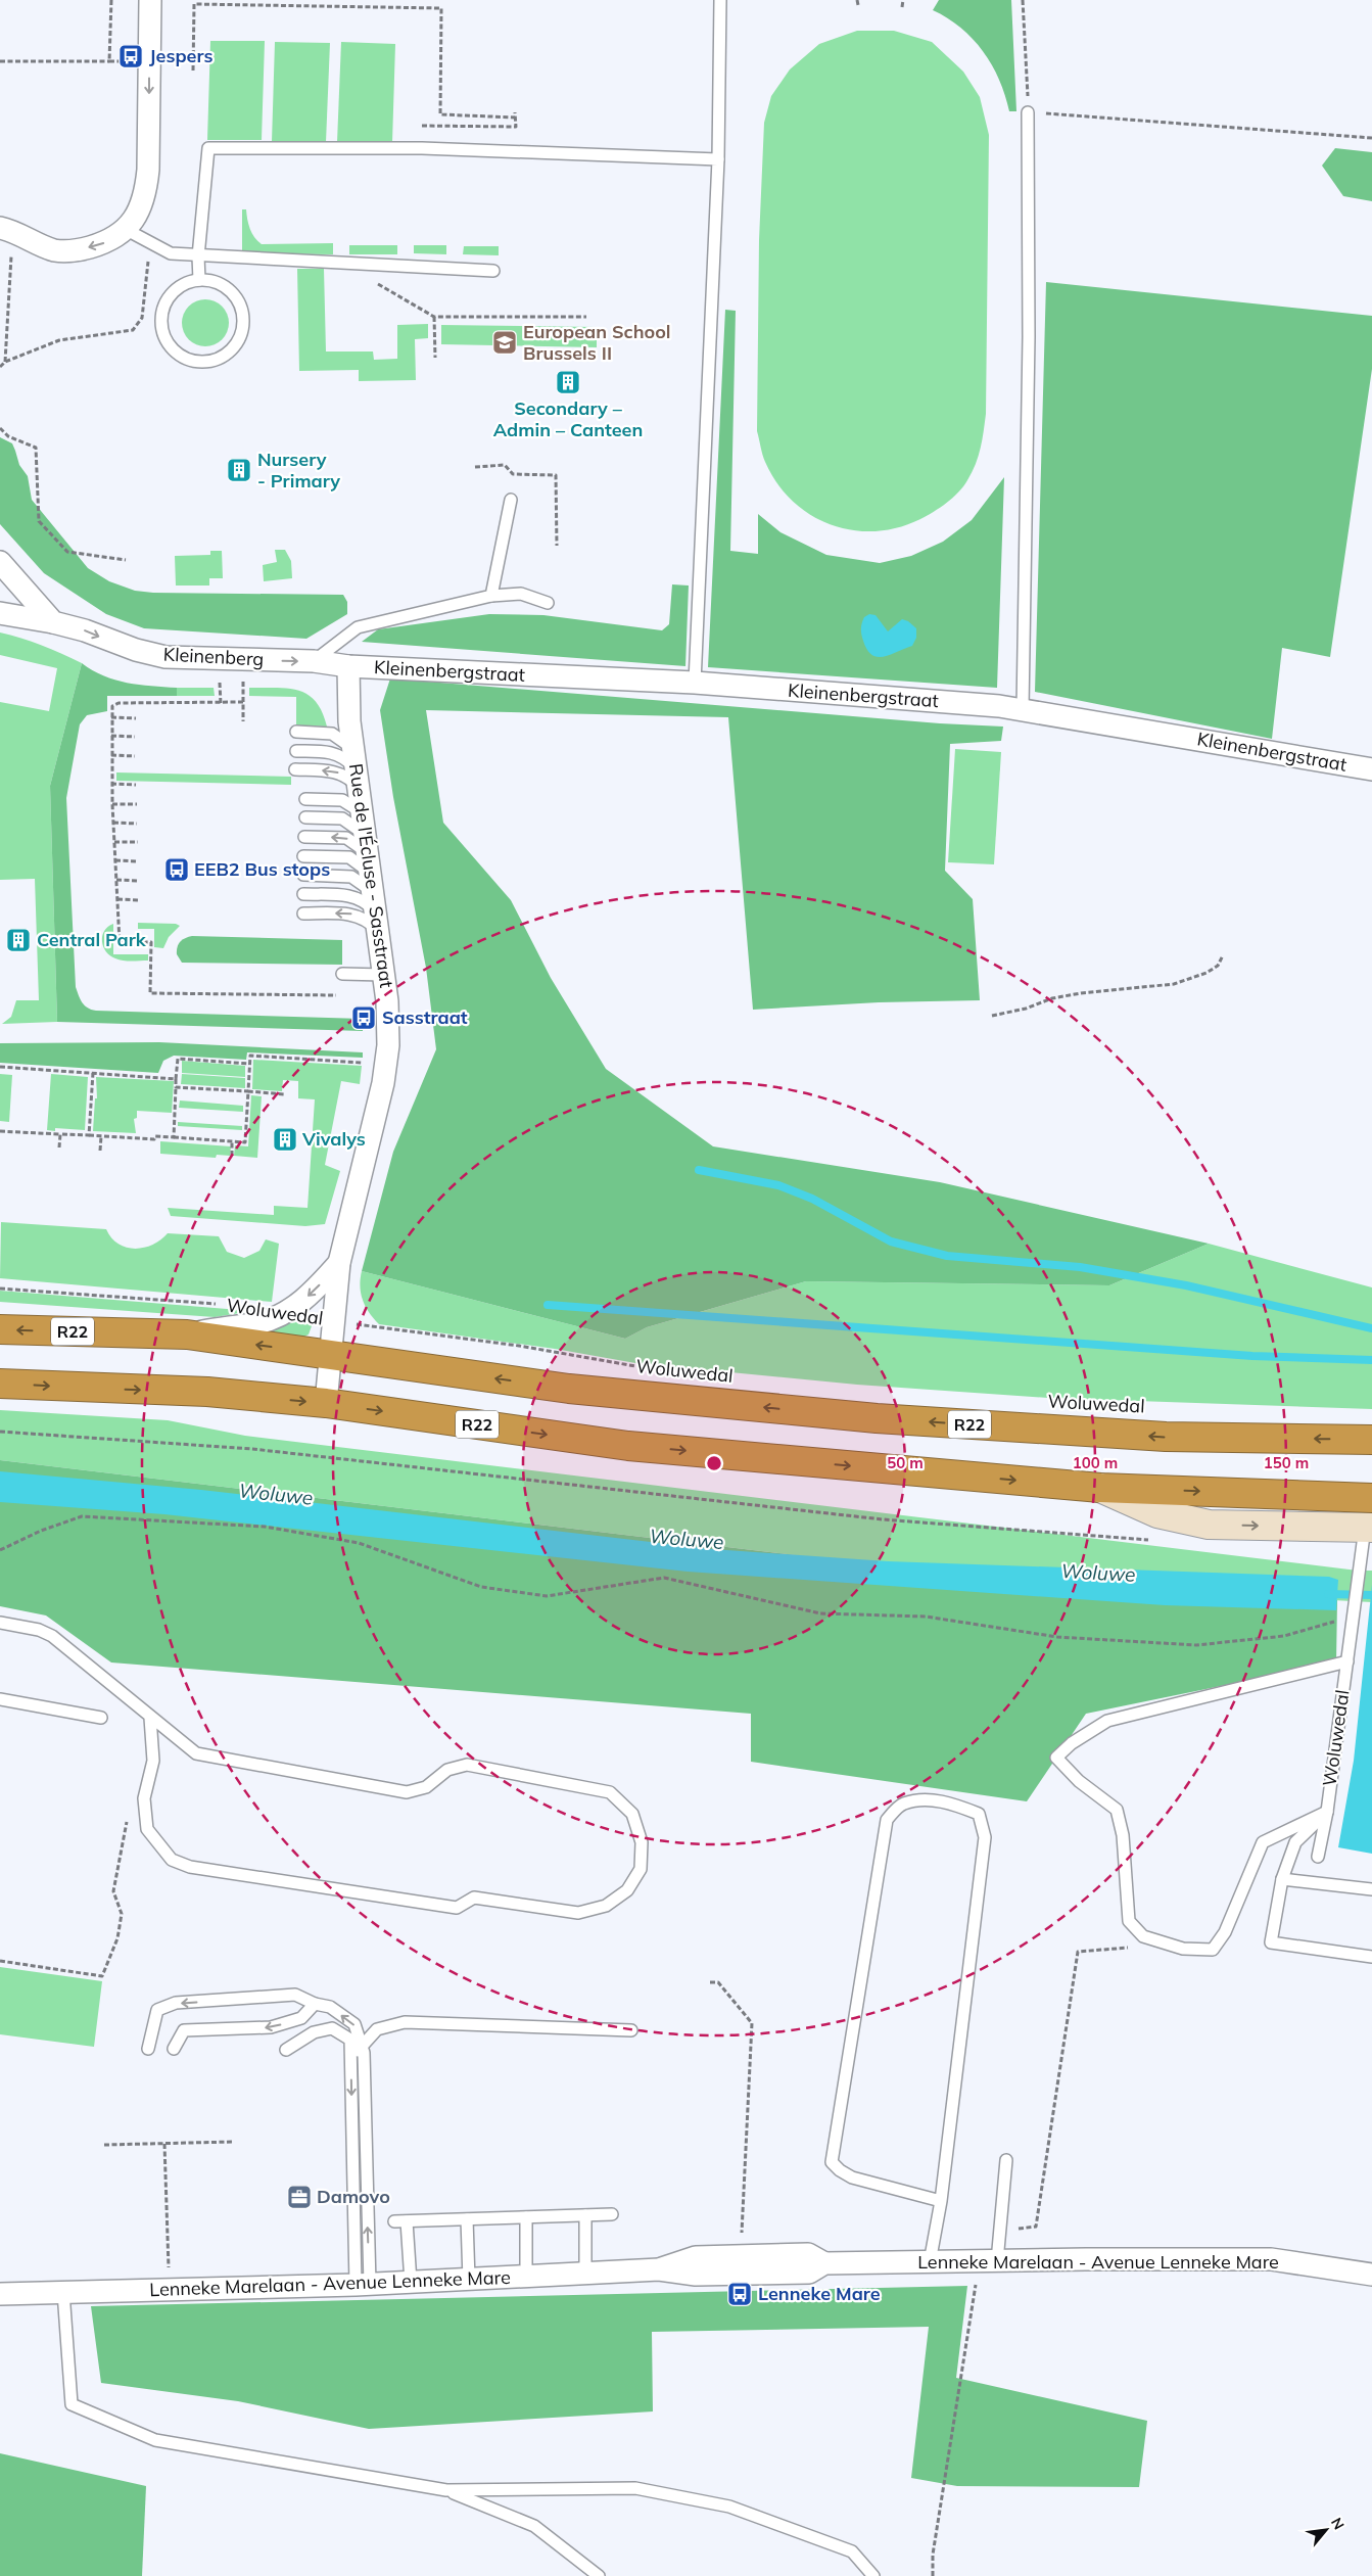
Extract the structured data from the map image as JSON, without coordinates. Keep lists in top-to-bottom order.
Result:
{
  "streets": {
    "highway": ["Woluwedal", "R22"],
    "street": [
      "Kleinenberg",
      "Kleinenbergstraat",
      "Rue de l'Écluse - Sasstraat",
      "Lenneke Marelaan - Avenue Lenneke Mare"
    ]
  },
  "crossings": [
    ["Kleinenberg", "Kleinenbergstraat"],
    ["Kleinenberg", "Rue de l'Écluse - Sasstraat"],
    ["Kleinenbergstraat", "Rue de l'Écluse - Sasstraat"],
    ["Rue de l'Écluse - Sasstraat", "Woluwedal"],
    ["Rue de l'Écluse - Sasstraat", "R22"],
    ["Woluwedal", "R22"]
  ],
  "one_way": ["Kleinenberg"],
  "water": ["Woluwe"],
  "places": {
    "bus stop": [
      "Jespers",
      "EEB2 Bus stops",
      "Sasstraat",
      "Lenneke Mare"
    ],
    "school or university": ["European School Brussels II"],
    "building": [
      "Secondary – Admin – Canteen",
      "Nursery - Primary",
      "Central Park",
      "Vivalys"
    ],
    "office": ["Damovo"]
  },
  "north": "top right",
  "rings": ["50 m", "100 m", "150 m"]
}
